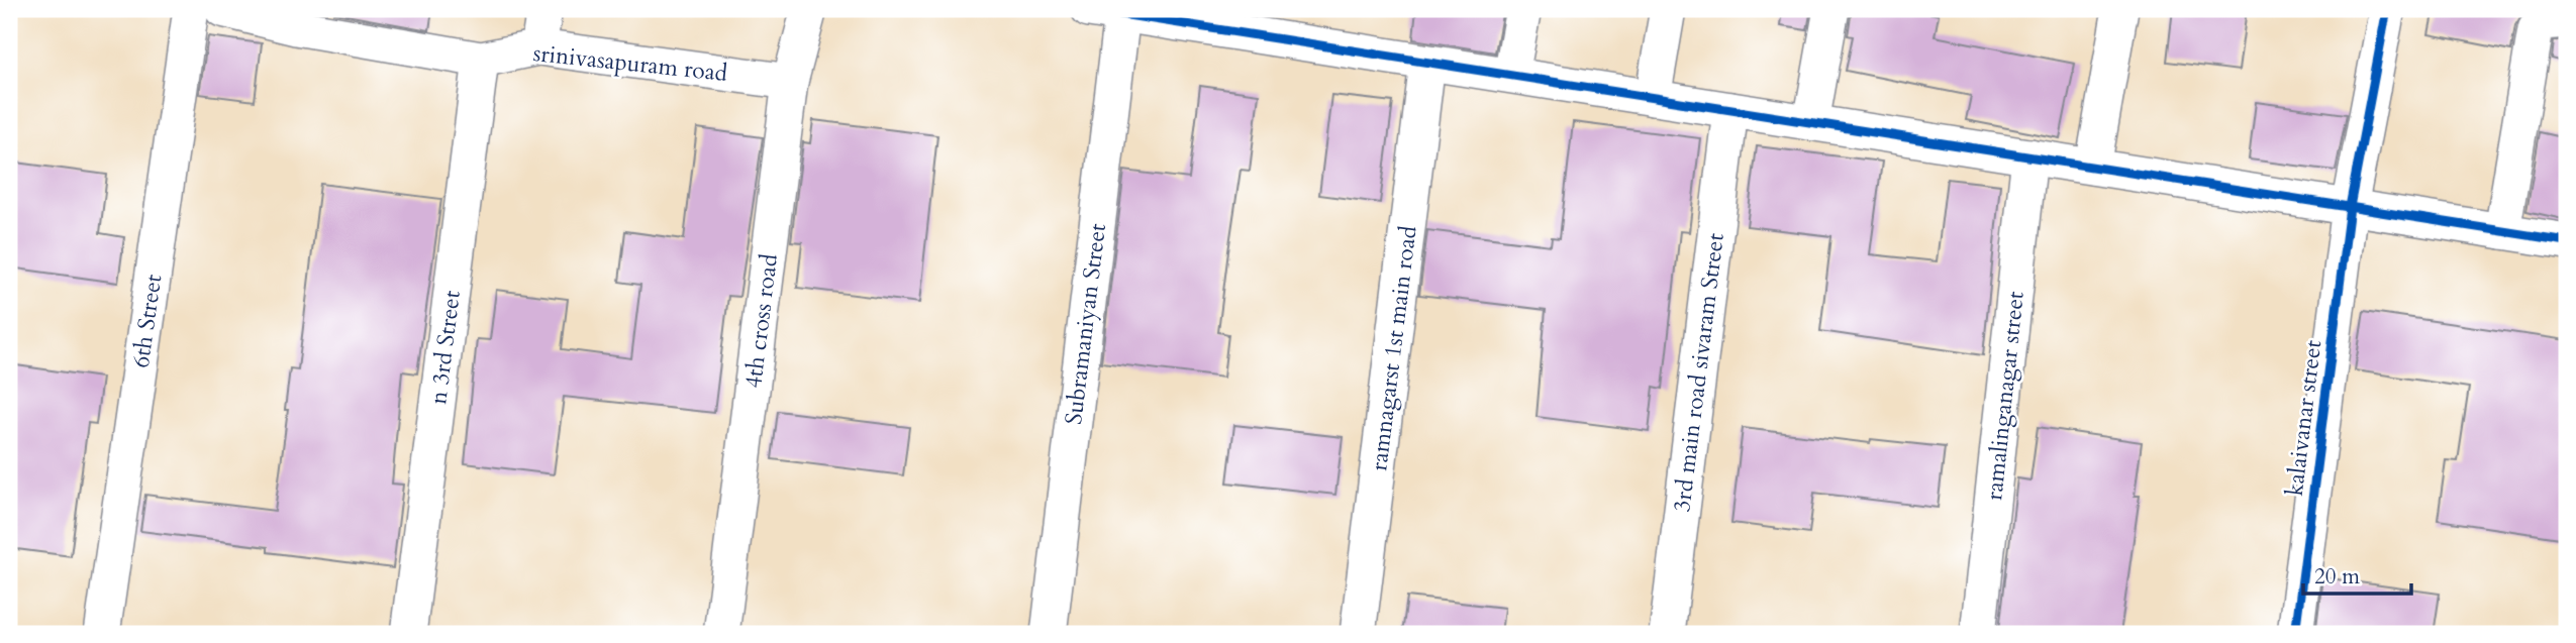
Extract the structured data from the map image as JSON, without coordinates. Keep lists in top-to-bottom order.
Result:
{
  "streets": {
    "street": [
      "srinivasapuram road",
      "6th Street",
      "4th cross road",
      "Subramaniyan Street",
      "n 3rd Street",
      "ramnagarst 1st main road",
      "3rd main road sivaram Street",
      "ramalinganagar street",
      "kalaivanar street"
    ]
  },
  "crossings": [
    ["srinivasapuram road", "4th cross road"],
    ["srinivasapuram road", "n 3rd Street"]
  ],
  "scale_bar": "20 m"
}
